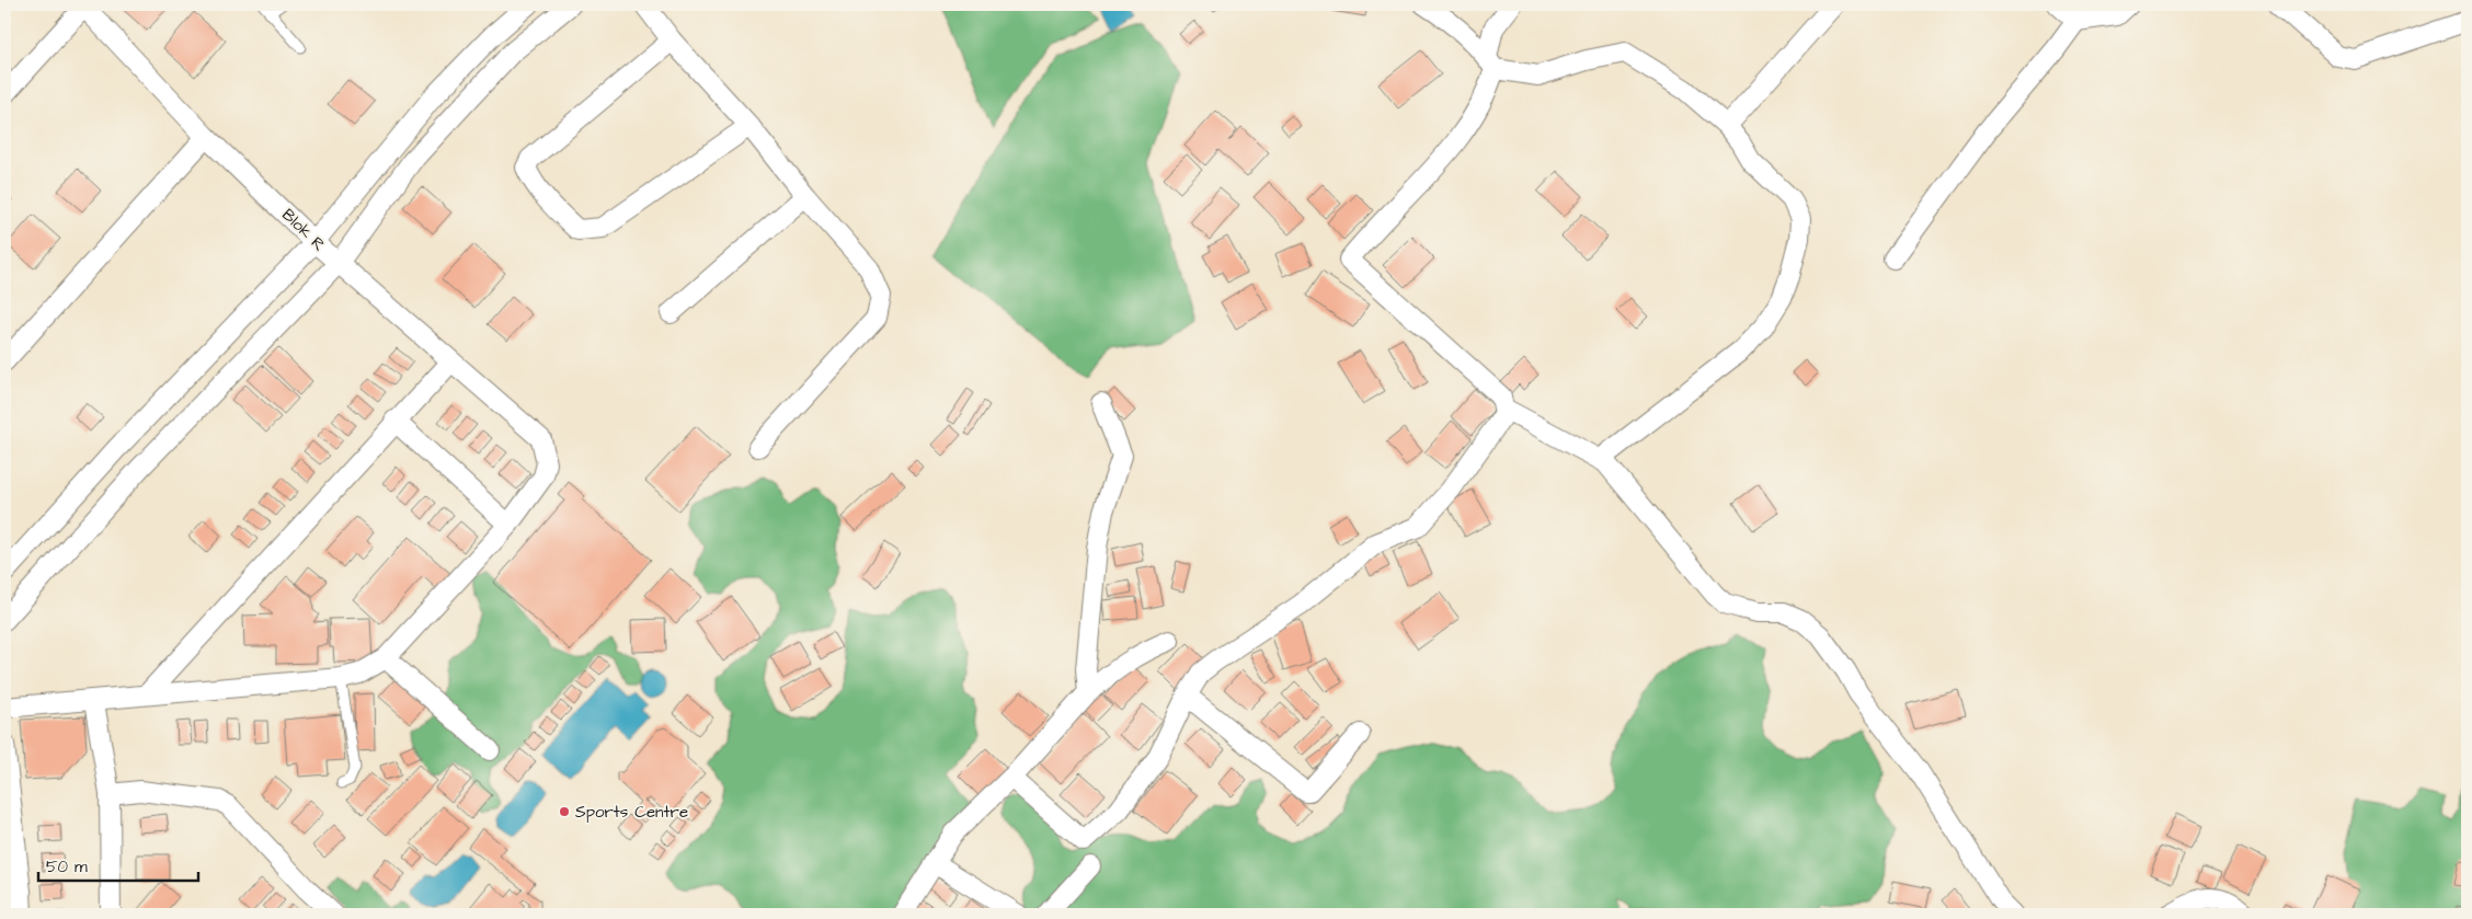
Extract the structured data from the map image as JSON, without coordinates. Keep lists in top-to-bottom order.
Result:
{
  "streets": {
    "street": ["Blok R"]
  },
  "places": ["Sports Centre"],
  "scale_bar": "50 m"
}
